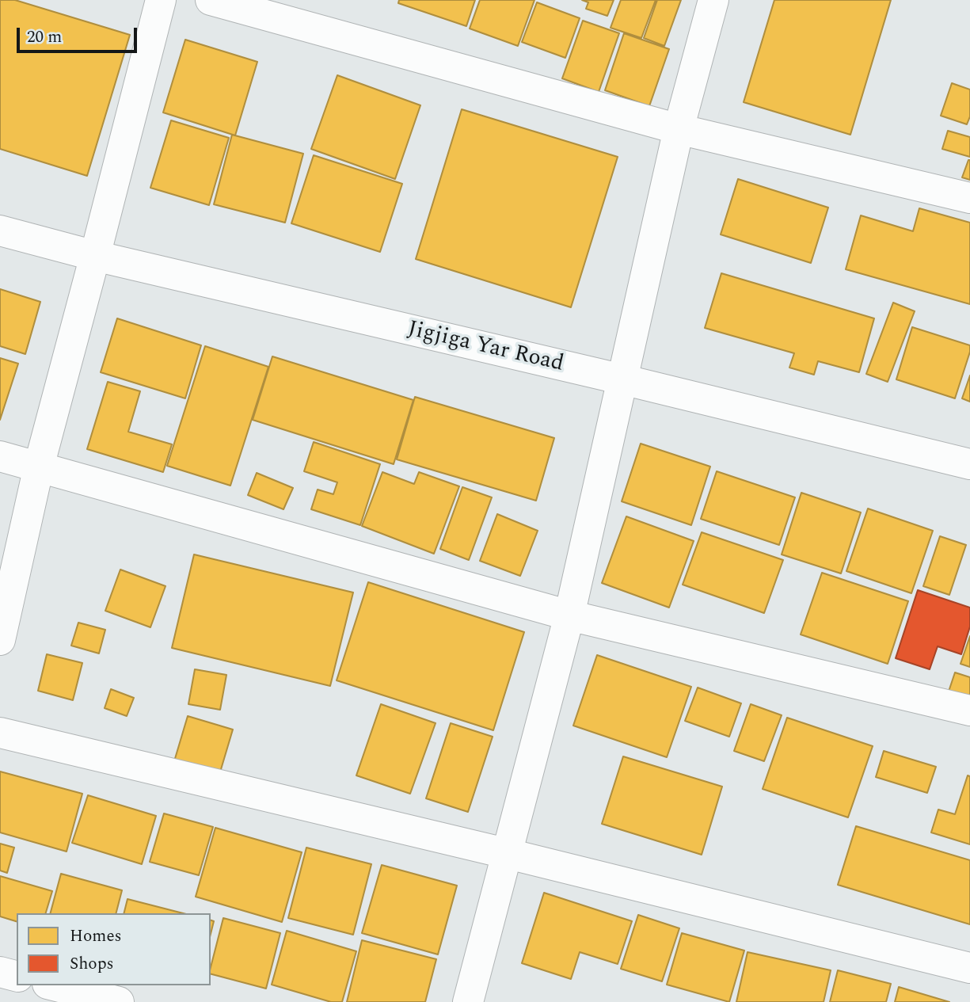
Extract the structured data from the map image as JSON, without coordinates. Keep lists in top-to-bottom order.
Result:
{
  "streets": {
    "street": ["Jigjiga Yar Road"]
  },
  "legend": ["Homes", "Shops"],
  "scale_bar": "20 m"
}
